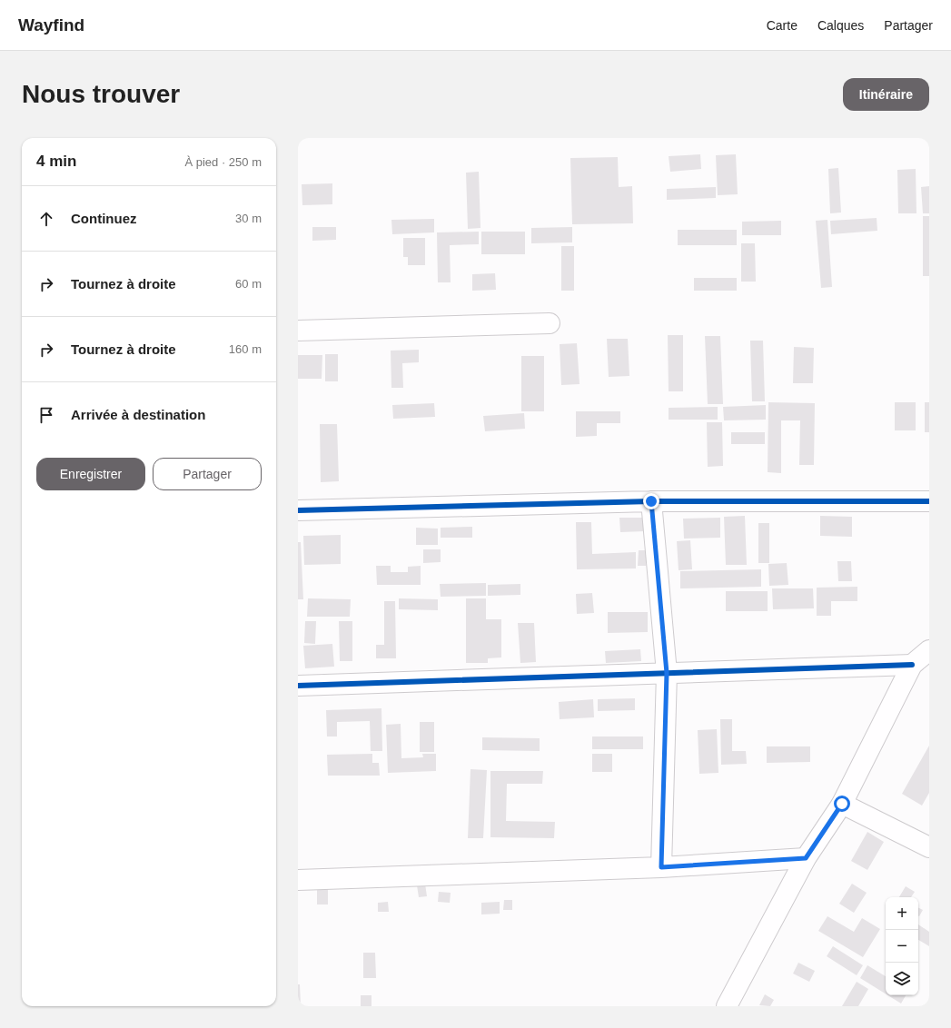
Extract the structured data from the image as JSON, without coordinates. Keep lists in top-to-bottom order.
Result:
{
  "page": {
    "header": "Wayfind",
    "nav": ["Carte", "Calques", "Partager"],
    "buttons": [
      "Itinéraire",
      ["Enregistrer", "Partager"]
    ],
    "title": "Nous trouver",
    "heading": ["4 min", "À pied · 250 m"],
    "list": [
      ["Continuez", "30 m"],
      ["Tournez à droite", "60 m"],
      ["Tournez à droite", "160 m"],
      "Arrivée à destination"
    ],
    "map_buttons": ["+", "−"]
  }
}
